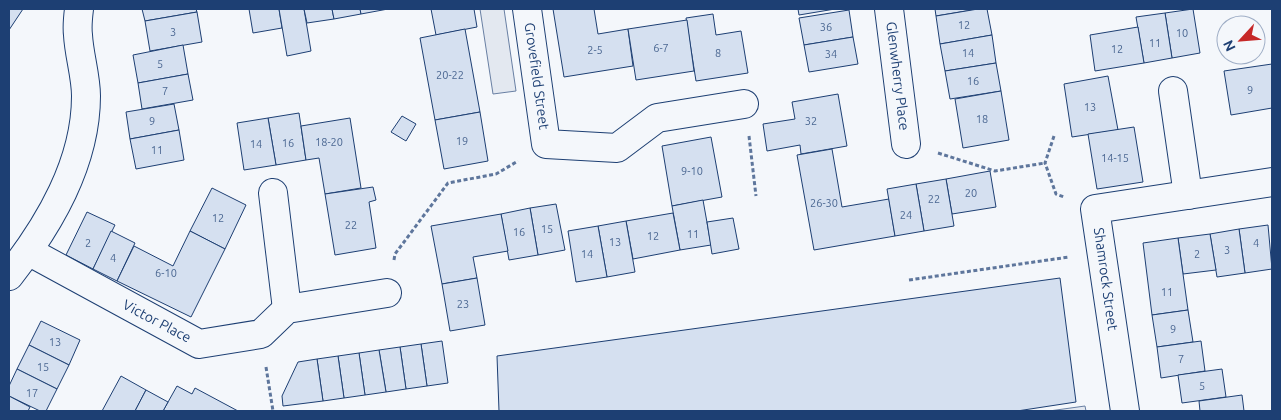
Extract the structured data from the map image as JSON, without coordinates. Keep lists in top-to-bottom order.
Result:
{
  "streets": {
    "street": [
      "Grovefield Street",
      "Glenwherry Place",
      "Shamrock Street",
      "Victor Place"
    ]
  },
  "house_numbers": [
    "12",
    "36",
    "3",
    "10",
    "11",
    "6-7",
    "12",
    "2-5",
    "8",
    "14",
    "34",
    "5",
    "20-22",
    "16",
    "9",
    "7",
    "13",
    "18",
    "9",
    "32",
    "19",
    "18-20",
    "16",
    "14",
    "11",
    "14-15",
    "9-10",
    "20",
    "22",
    "26-30",
    "24",
    "12",
    "22",
    "15",
    "16",
    "11",
    "12",
    "13",
    "2",
    "4",
    "3",
    "14",
    "2",
    "4",
    "6-10",
    "11",
    "23",
    "9",
    "13",
    "7",
    "15",
    "5",
    "17"
  ],
  "north": "bottom left"
}
